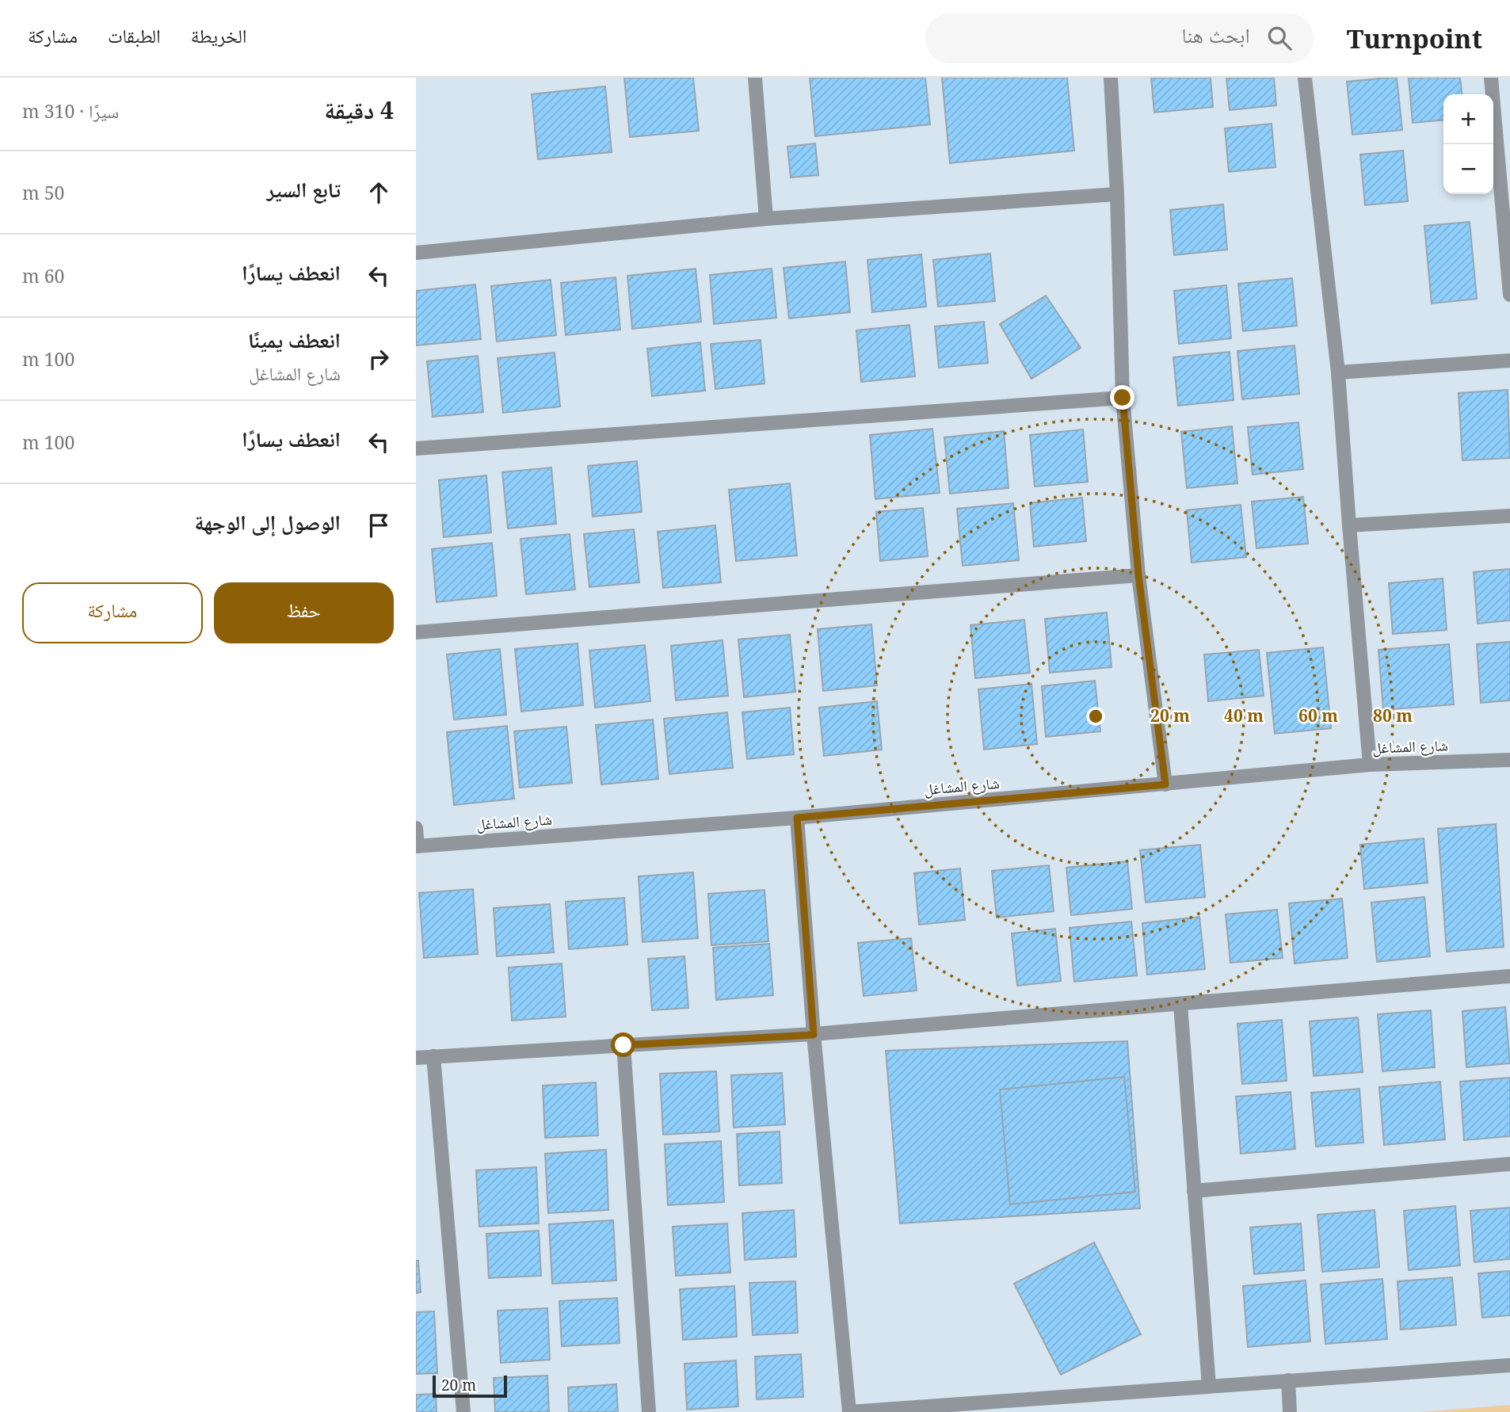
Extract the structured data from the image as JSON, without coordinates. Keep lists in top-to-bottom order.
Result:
{
  "streets": {
    "street": ["شارع المشاغل"]
  },
  "scale_bar": "20 m",
  "page": {
    "header": "Turnpoint",
    "search": "ابحث هنا",
    "nav": ["الخريطة", "الطبقات", "مشاركة"],
    "heading": ["4 دقيقة", "سيرًا · 310 m"],
    "map_buttons": ["+", "−"],
    "list": [
      ["تابع السير", "50 m"],
      ["انعطف يسارًا", "60 m"],
      ["انعطف يمينًا", "شارع المشاغل", "100 m"],
      ["انعطف يسارًا", "100 m"],
      "الوصول إلى الوجهة"
    ],
    "buttons": ["حفظ", "مشاركة"],
    "scale": "20 m"
  },
  "rings": [
    "20 m",
    "40 m",
    "60 m",
    "80 m"
  ]
}
